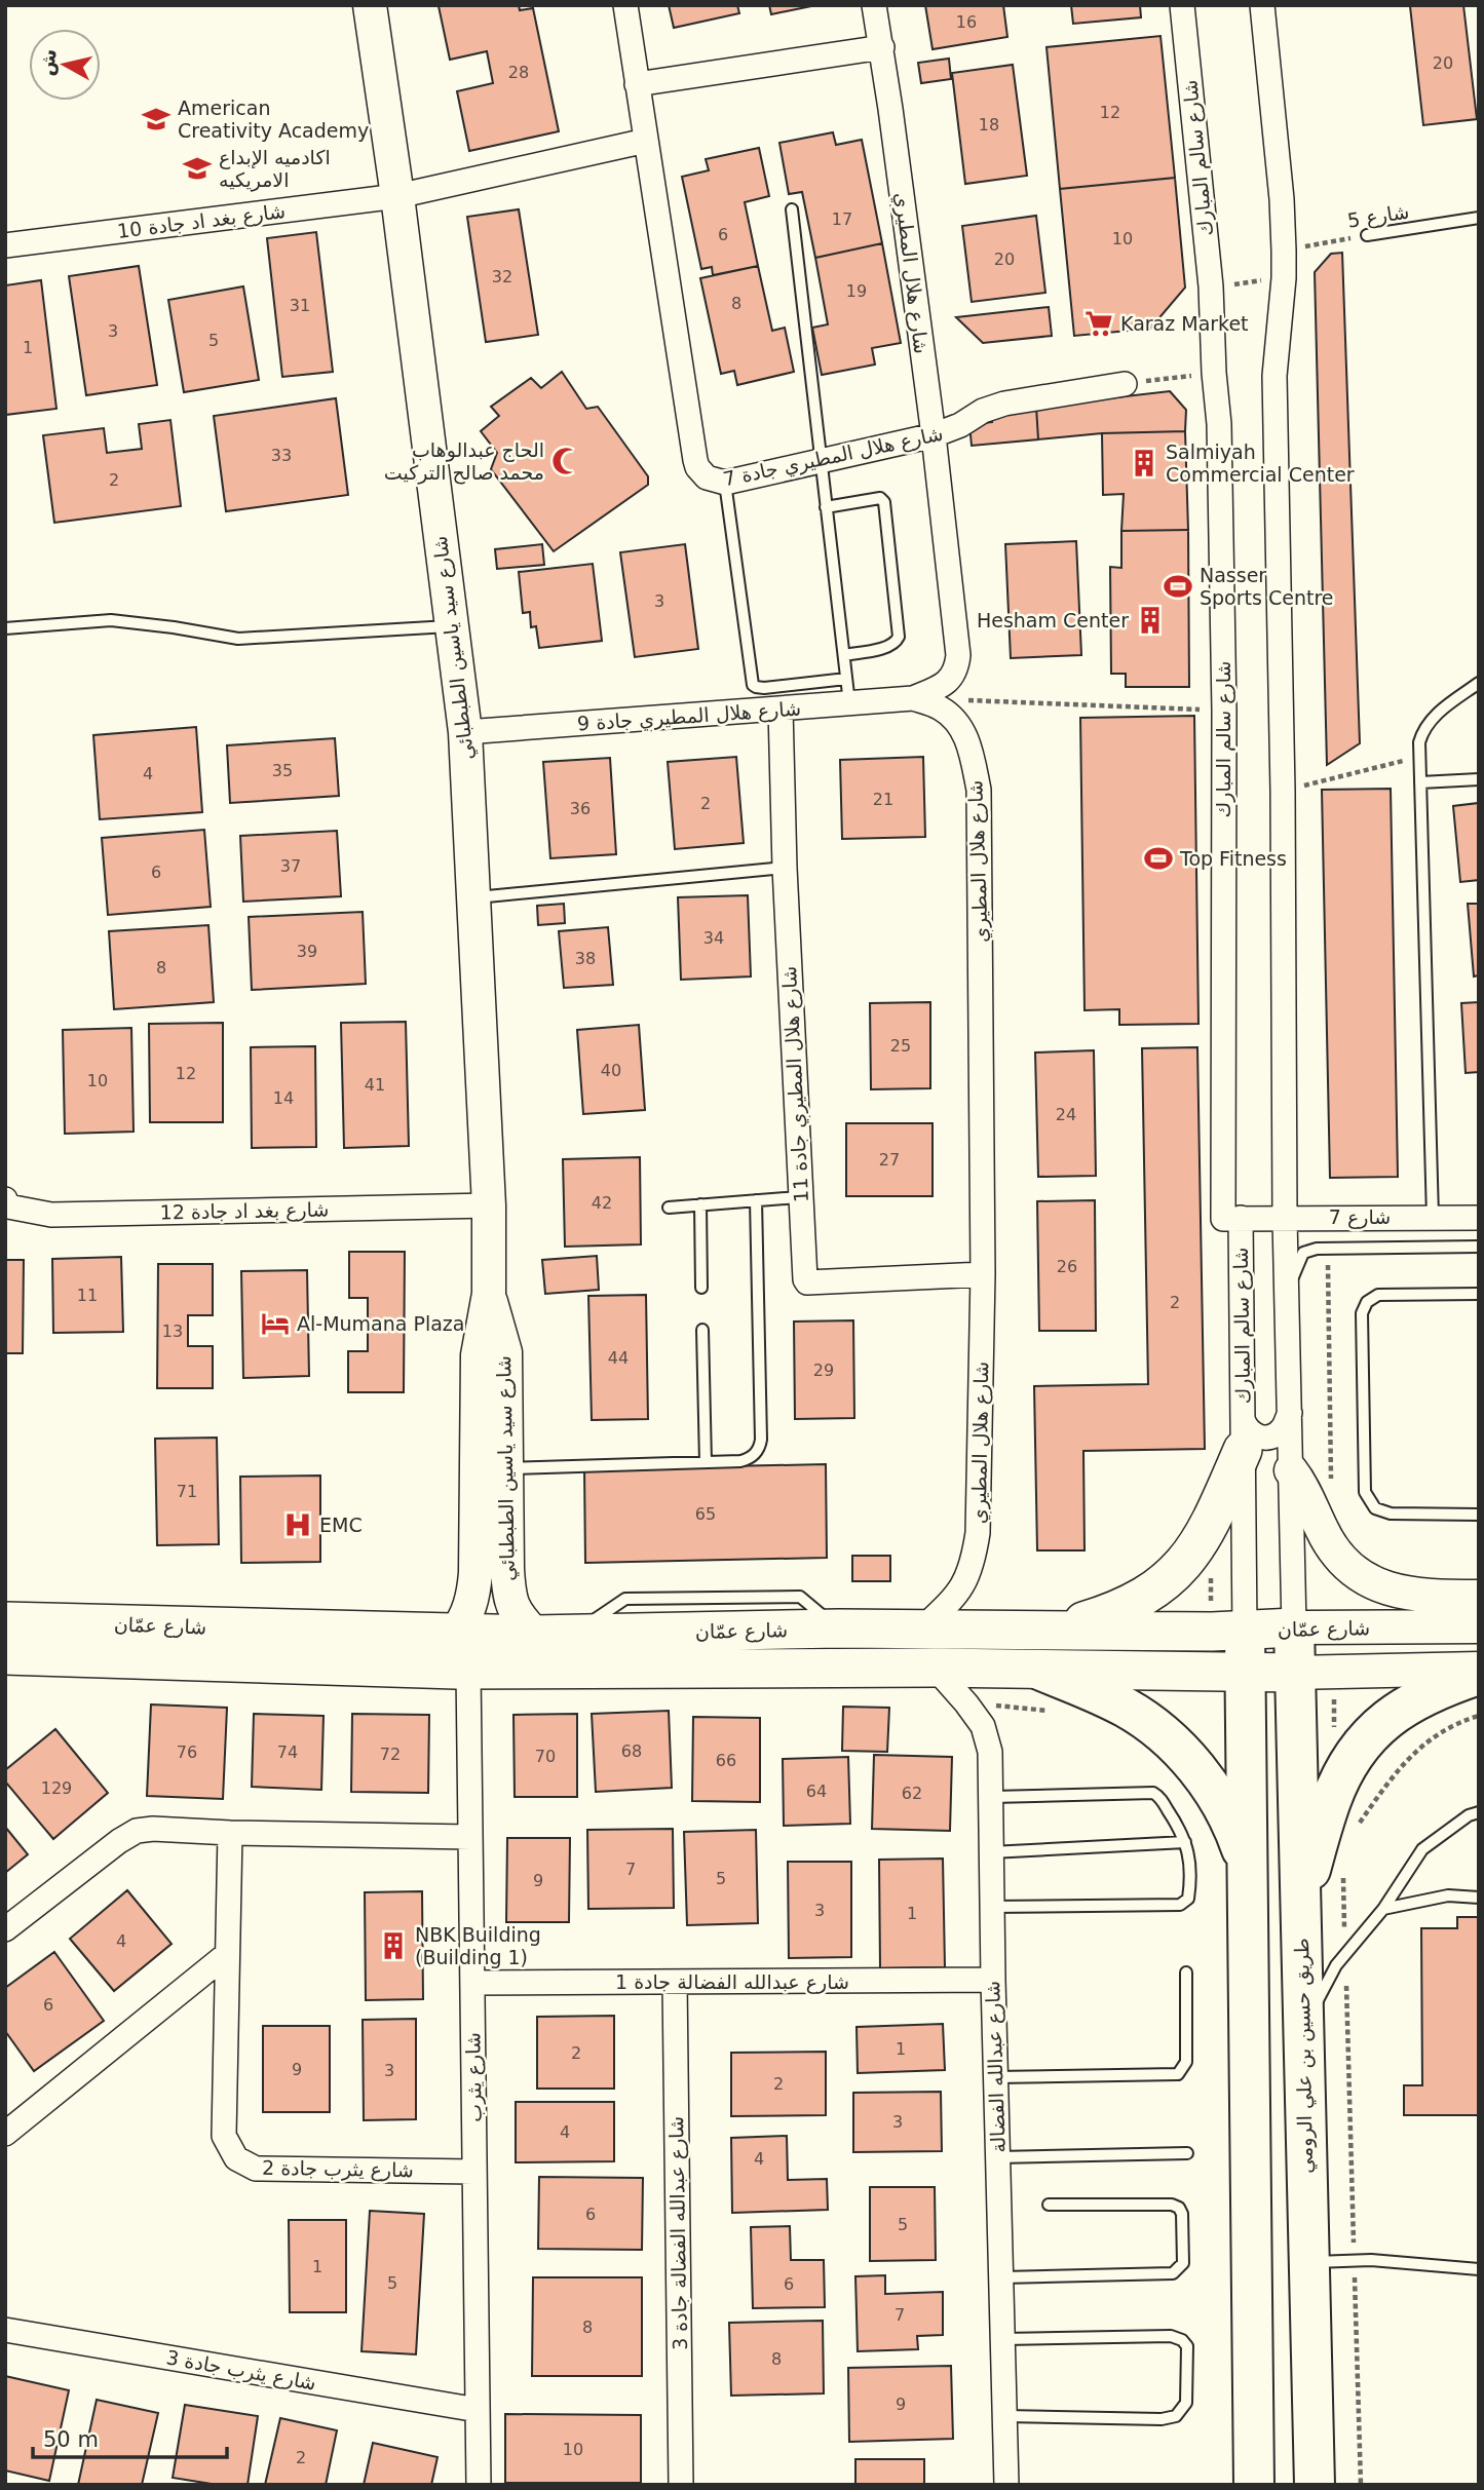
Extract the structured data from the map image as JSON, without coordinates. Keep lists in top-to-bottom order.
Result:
{
  "streets": {
    "highway": ["طريق حسين بن علي الرومي"],
    "main road": ["شارع عمّان"],
    "street": [
      "شارع سالم المبارك",
      "شارع بغد اد جادة 10",
      "شارع هلال المطيري",
      "شارع هلال المطيري جادة 7",
      "شارع سيد ياسين الطبطبائي",
      "شارع هلال المطيري جادة 9",
      "شارع هلال المطيري جادة 11",
      "شارع بغد اد جادة 12",
      "شارع 7",
      "شارع عبدالله الفضالة جادة 1",
      "شارع عبدالله الفضالة",
      "شارع يثرب",
      "شارع يثرب جادة 2",
      "شارع عبدالله الفضالة جادة 3",
      "شارع يثرب جادة 3"
    ],
    "lane": ["شارع 5"]
  },
  "crossings": [
    ["شارع سالم المبارك", "شارع 7"],
    ["شارع سالم المبارك", "شارع عمّان"],
    ["شارع بغد اد جادة 10", "شارع سيد ياسين الطبطبائي"],
    ["شارع هلال المطيري", "شارع هلال المطيري جادة 7"],
    ["شارع هلال المطيري", "شارع هلال المطيري جادة 9"],
    ["شارع هلال المطيري", "شارع هلال المطيري جادة 11"],
    ["شارع هلال المطيري", "شارع عمّان"],
    ["شارع سيد ياسين الطبطبائي", "شارع هلال المطيري جادة 9"],
    ["شارع سيد ياسين الطبطبائي", "شارع بغد اد جادة 12"],
    ["شارع سيد ياسين الطبطبائي", "شارع عمّان"],
    ["شارع هلال المطيري جادة 9", "شارع هلال المطيري جادة 11"],
    ["شارع عمّان", "طريق حسين بن علي الرومي"],
    ["شارع عمّان", "شارع عبدالله الفضالة"],
    ["شارع عمّان", "شارع يثرب"],
    ["شارع عبدالله الفضالة جادة 1", "شارع عبدالله الفضالة"],
    ["شارع عبدالله الفضالة جادة 1", "شارع يثرب"],
    ["شارع عبدالله الفضالة جادة 1", "شارع عبدالله الفضالة جادة 3"],
    ["شارع يثرب", "شارع يثرب جادة 2"],
    ["شارع يثرب", "شارع يثرب جادة 3"]
  ],
  "places": {
    "school or university": ["American Creativity Academy", "اكادميه الإبداع الامريكيه"],
    "supermarket": ["Karaz Market"],
    "mosque": ["الحاج عبدالوهاب محمد صالح التركيت"],
    "building": ["Salmiyah Commercial Center", "Hesham Center", "NBK Building (Building 1)"],
    "sports": ["Nasser Sports Centre", "Top Fitness"],
    "hotel": ["Al-Mumana Plaza"],
    "hospital": ["EMC"]
  },
  "house_numbers": [
    "16",
    "20",
    "28",
    "12",
    "18",
    "17",
    "6",
    "10",
    "20",
    "32",
    "19",
    "8",
    "31",
    "3",
    "5",
    "1",
    "33",
    "2",
    "3",
    "35",
    "4",
    "21",
    "2",
    "36",
    "37",
    "6",
    "34",
    "39",
    "38",
    "8",
    "25",
    "40",
    "12",
    "10",
    "41",
    "14",
    "24",
    "27",
    "42",
    "26",
    "11",
    "2",
    "13",
    "44",
    "29",
    "71",
    "65",
    "68",
    "76",
    "74",
    "72",
    "70",
    "66",
    "129",
    "64",
    "62",
    "7",
    "5",
    "9",
    "3",
    "1",
    "4",
    "6",
    "1",
    "2",
    "9",
    "3",
    "2",
    "3",
    "4",
    "4",
    "6",
    "5",
    "1",
    "5",
    "6",
    "7",
    "8",
    "8",
    "9",
    "10",
    "2"
  ],
  "scale_bar": "50 m",
  "north": "left"
}
